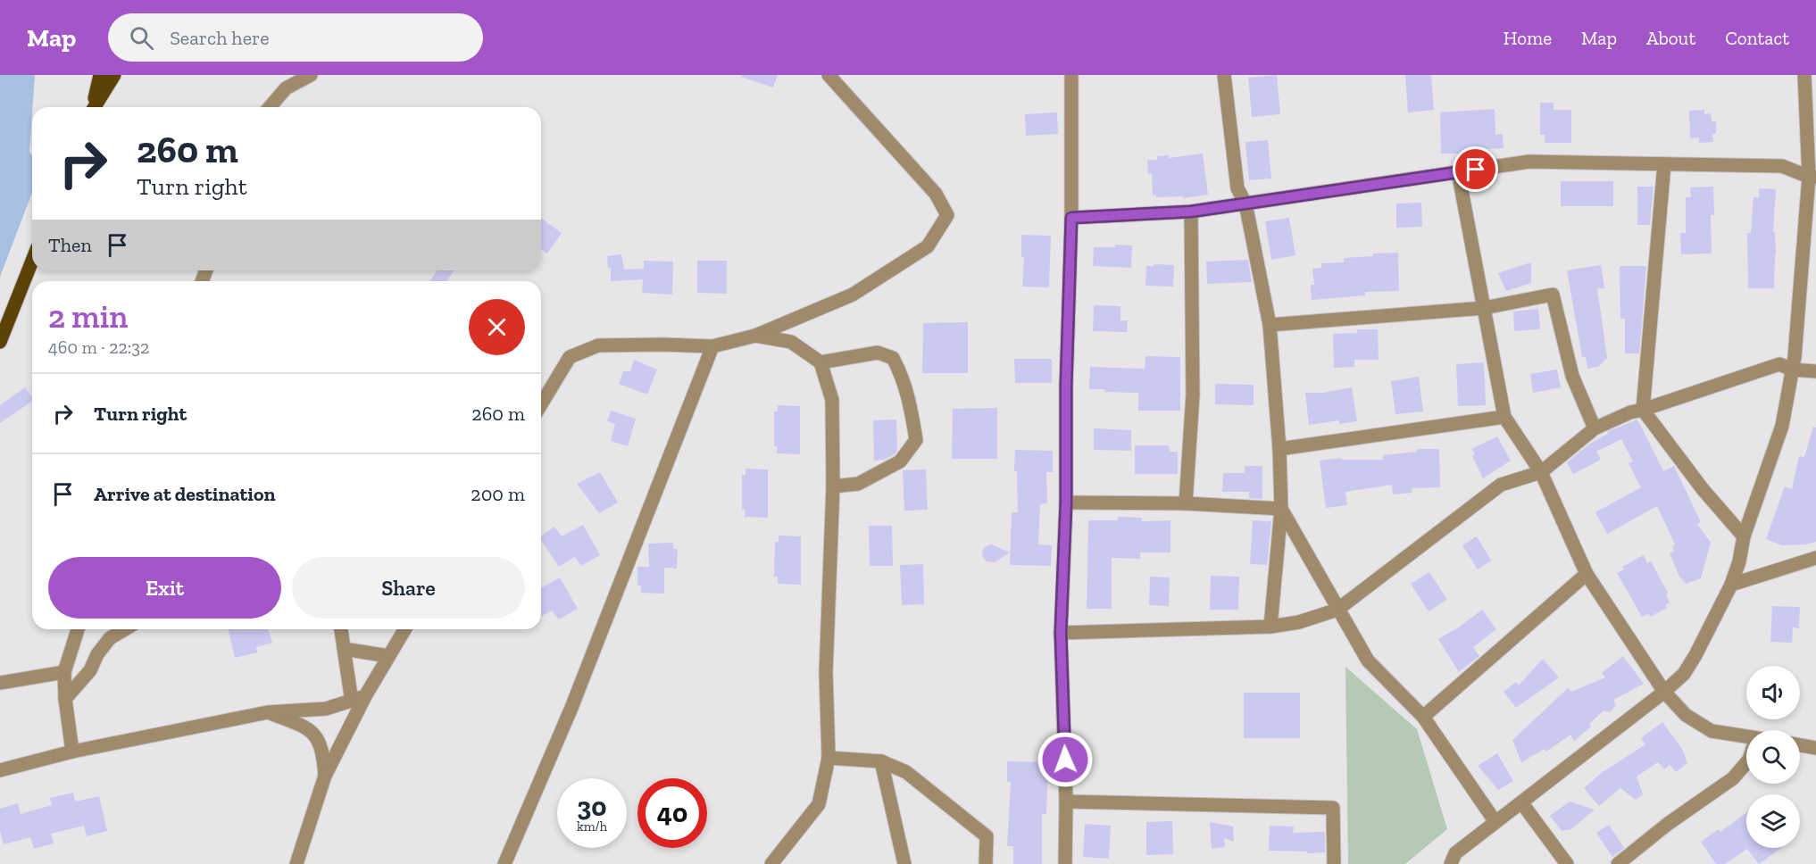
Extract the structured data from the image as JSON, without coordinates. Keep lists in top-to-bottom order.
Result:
{
  "page": {
    "header": "Map",
    "search": "Search here",
    "nav": [
      "Home",
      "Map",
      "About",
      "Contact"
    ],
    "turn": ["260 m", "Turn right"],
    "then": "Then",
    "heading": ["2 min", "460 m · 22:32"],
    "list": [
      {
        "name": "Turn right",
        "value": "260 m"
      },
      {
        "name": "Arrive at destination",
        "value": "200 m"
      }
    ],
    "buttons": ["Exit", "Share"],
    "speed": "30 km/h",
    "limit": "40"
  }
}
